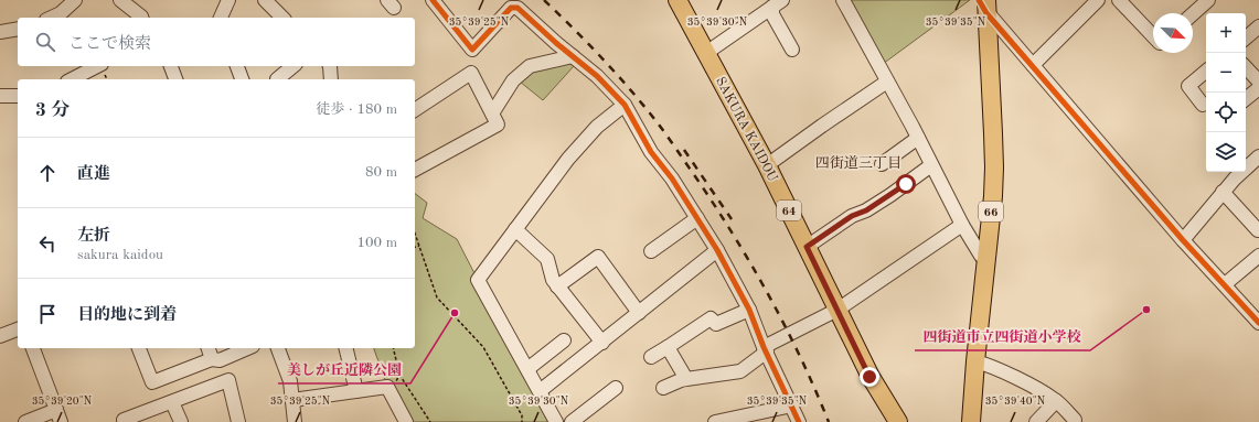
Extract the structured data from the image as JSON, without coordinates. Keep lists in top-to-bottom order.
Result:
{
  "streets": {
    "main road": ["SAKURA KAIDOU", "64", "66"]
  },
  "districts": ["四街道三丁目"],
  "places": ["四街道市立四街道小学校", "美しが丘近隣公園"],
  "north": "bottom right",
  "page": {
    "map_buttons": ["+", "−"],
    "search": "ここで検索",
    "heading": ["3 分", "徒歩 · 180 m"],
    "list": [
      ["直進", "80 m"],
      ["左折", "sakura kaidou", "100 m"],
      "目的地に到着"
    ]
  },
  "coordinates": [
    "35°39'25\"N",
    "35°39'30\"N",
    "35°39'35\"N",
    "35°39'20\"N",
    "35°39'40\"N"
  ]
}
